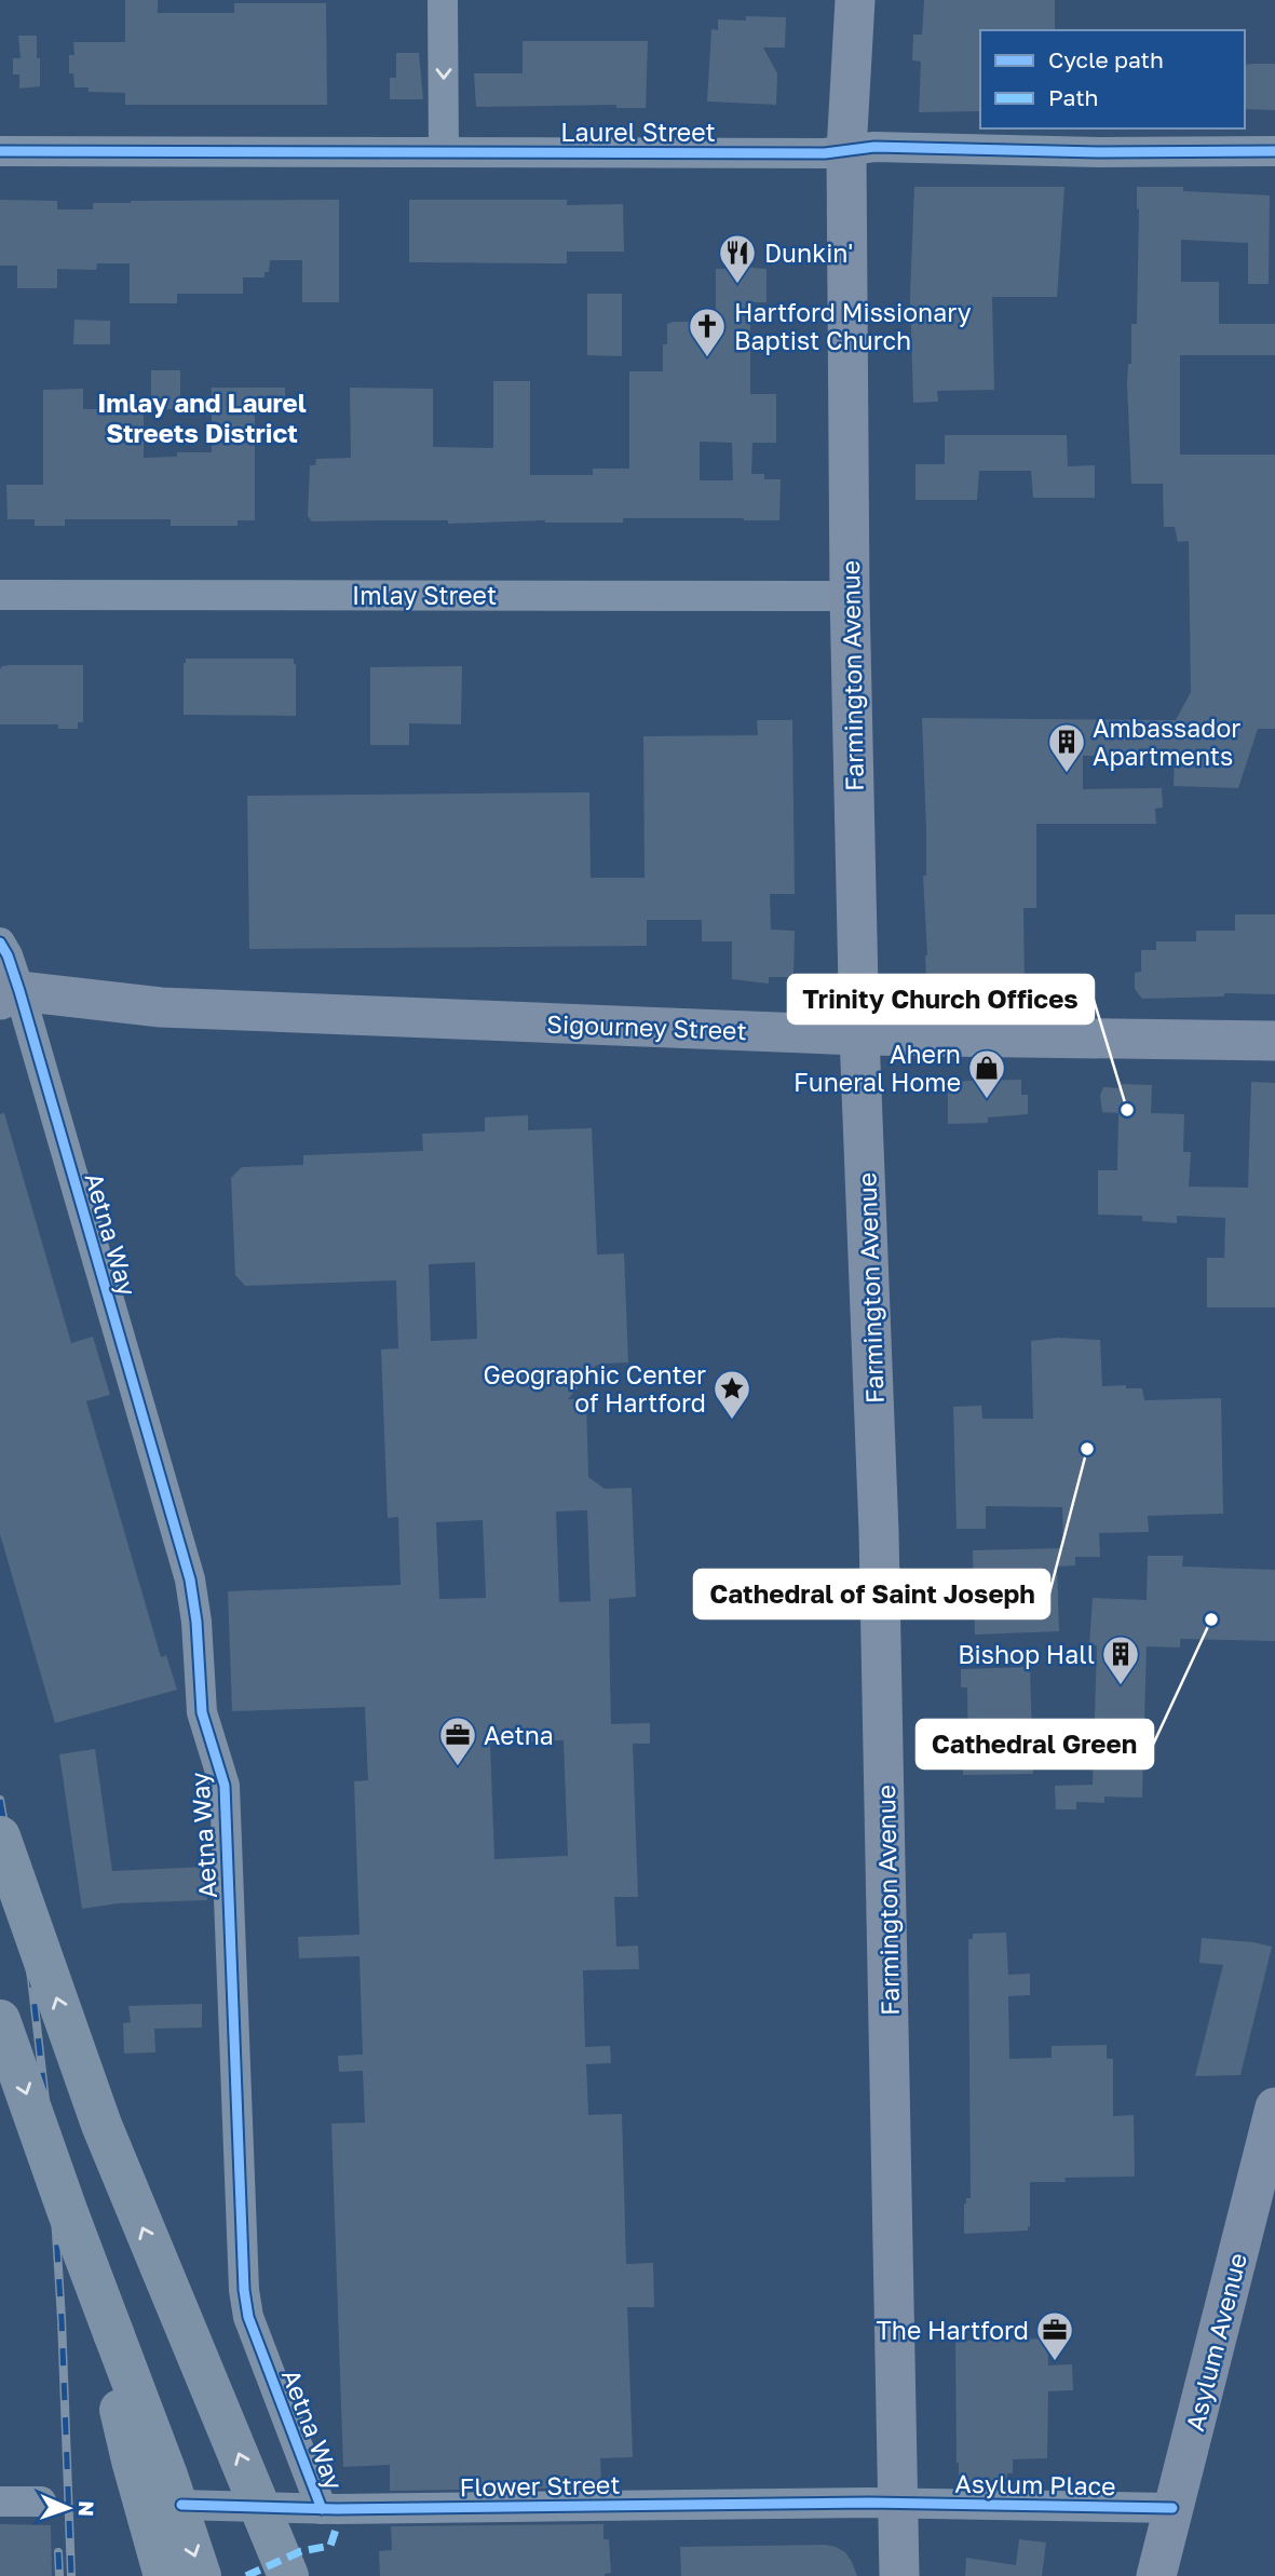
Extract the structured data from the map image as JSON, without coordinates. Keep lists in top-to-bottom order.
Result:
{
  "streets": {
    "main road": ["Farmington Avenue", "Sigourney Street", "Asylum Avenue"],
    "street": [
      "Laurel Street",
      "Imlay Street",
      "Aetna Way",
      "Asylum Place",
      "Flower Street"
    ]
  },
  "crossings": [
    ["Laurel Street", "Farmington Avenue"],
    ["Imlay Street", "Farmington Avenue"],
    ["Farmington Avenue", "Sigourney Street"],
    ["Farmington Avenue", "Asylum Place"],
    ["Farmington Avenue", "Flower Street"],
    ["Sigourney Street", "Aetna Way"],
    ["Aetna Way", "Flower Street"],
    ["Asylum Avenue", "Asylum Place"],
    ["Asylum Place", "Flower Street"]
  ],
  "districts": ["Imlay and Laurel Streets District"],
  "places": {
    "restaurant": ["Dunkin'"],
    "church": ["Hartford Missionary Baptist Church"],
    "building": ["Ambassador Apartments", "Bishop Hall"],
    "shop": ["Ahern Funeral Home"],
    "other": ["Trinity Church Offices", "Cathedral of Saint Joseph", "Cathedral Green"],
    "place": ["Geographic Center of Hartford"],
    "office": ["Aetna", "The Hartford"]
  },
  "legend": ["Cycle path", "Path"],
  "north": "right"
}
